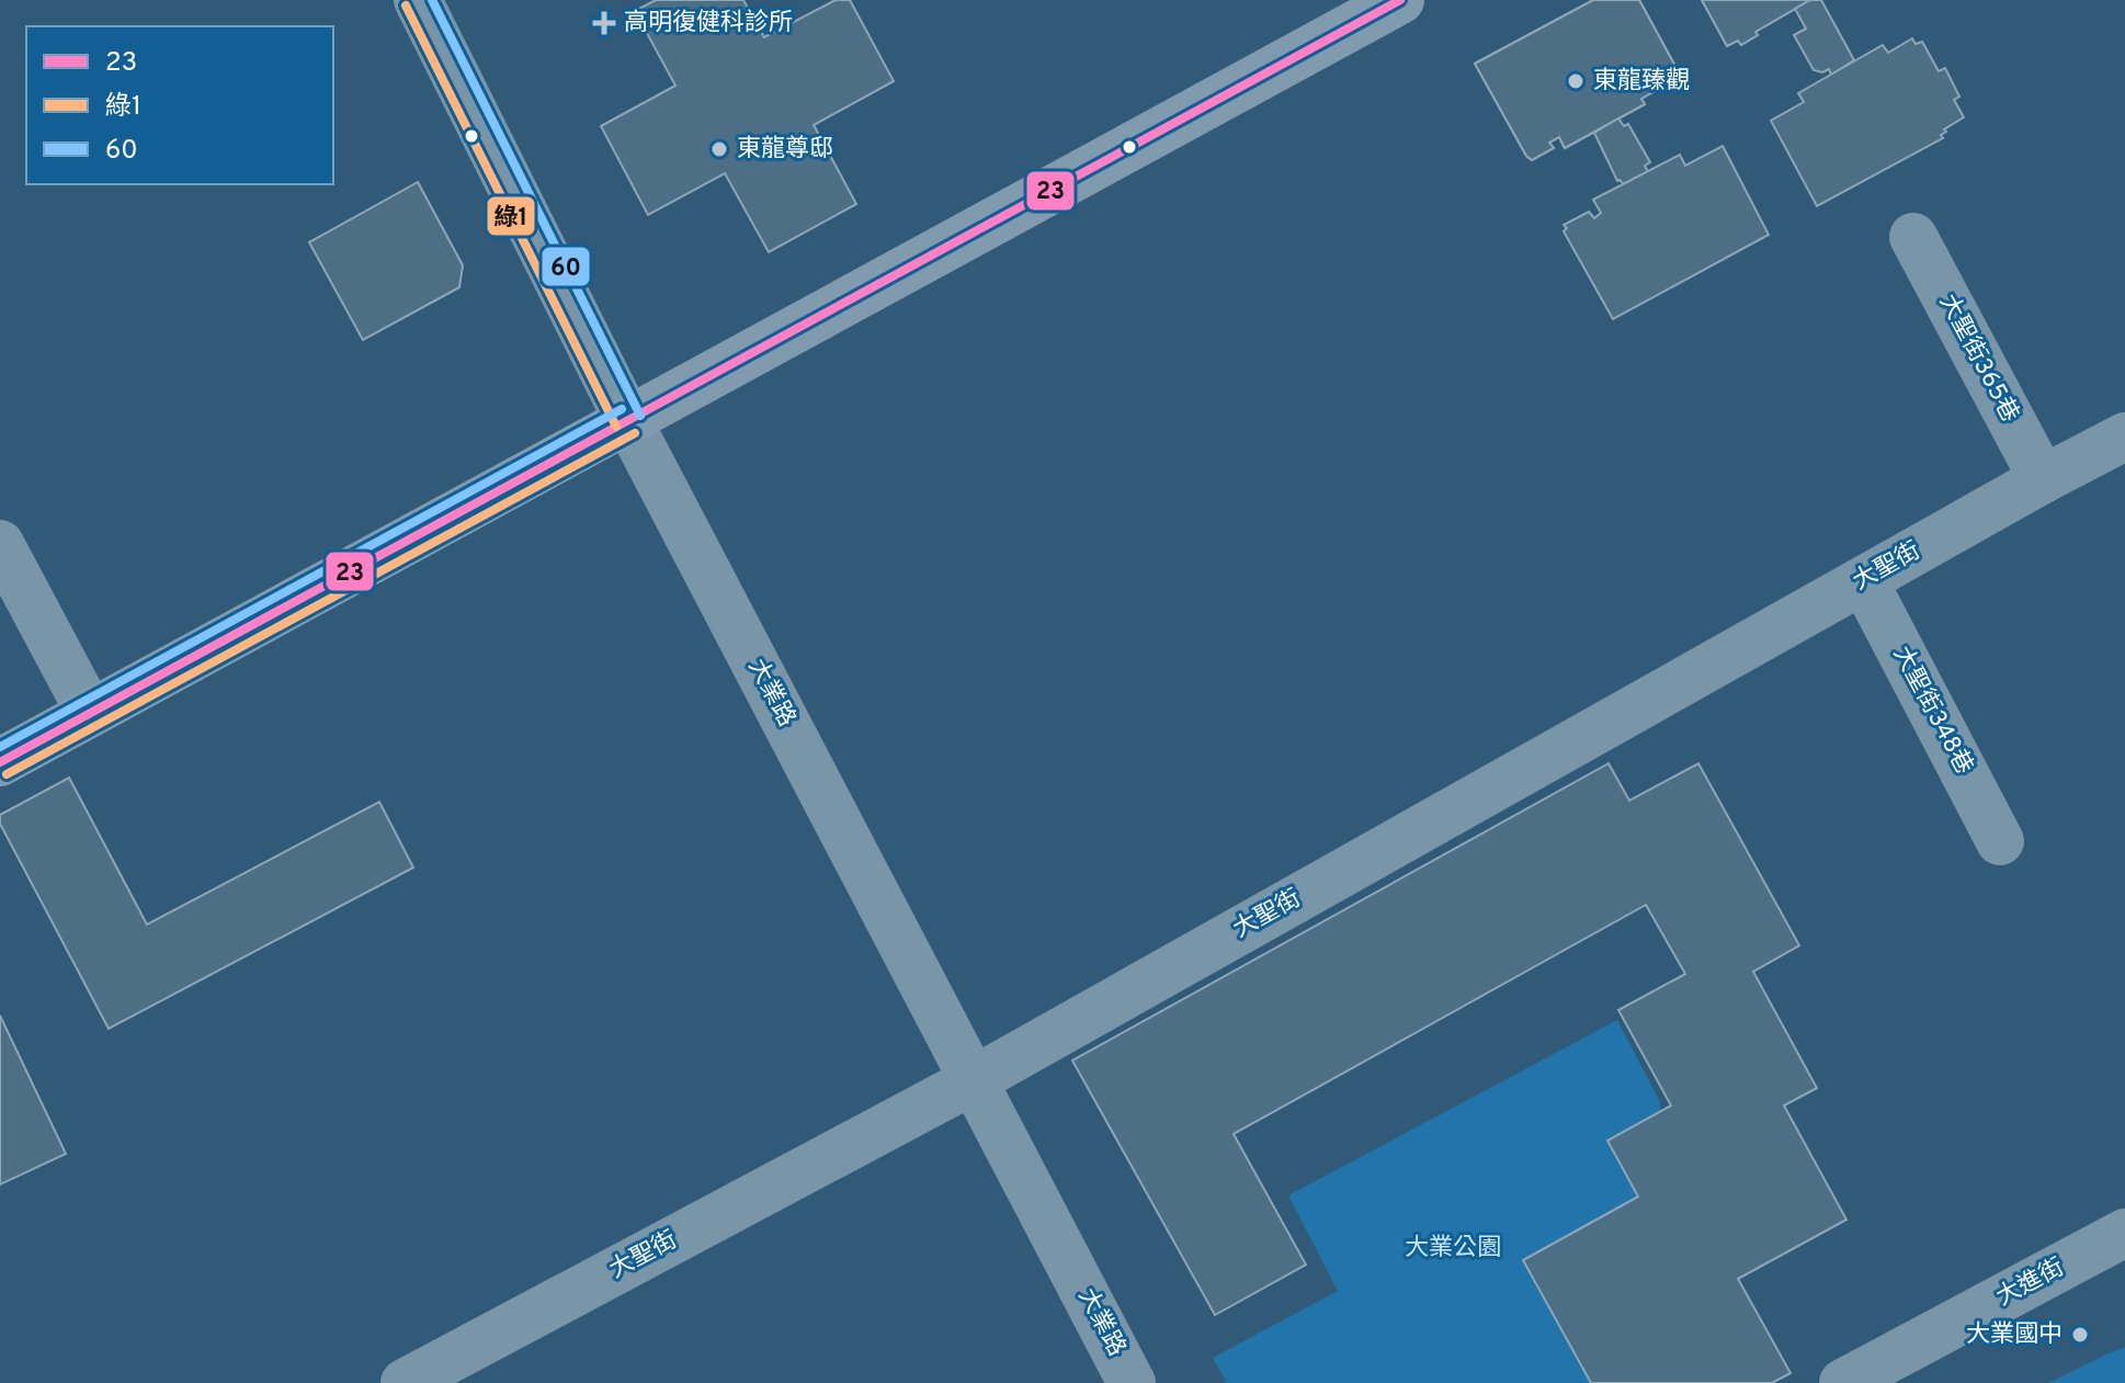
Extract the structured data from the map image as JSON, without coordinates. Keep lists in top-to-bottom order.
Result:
{
  "streets": {
    "street": [
      "大聖街365巷",
      "大聖街",
      "大業路",
      "大聖街348巷",
      "大進街"
    ]
  },
  "crossings": [
    ["大聖街365巷", "大聖街"],
    ["大聖街", "大業路"],
    ["大聖街", "大聖街348巷"]
  ],
  "parks": ["大業公園"],
  "places": {
    "health": ["高明復健科診所"],
    "other": ["東龍臻觀", "東龍尊邸", "大業國中"]
  },
  "lines": ["transit line 23", "transit line 60", "transit line 綠1"],
  "legend": ["23", "綠1", "60"]
}
